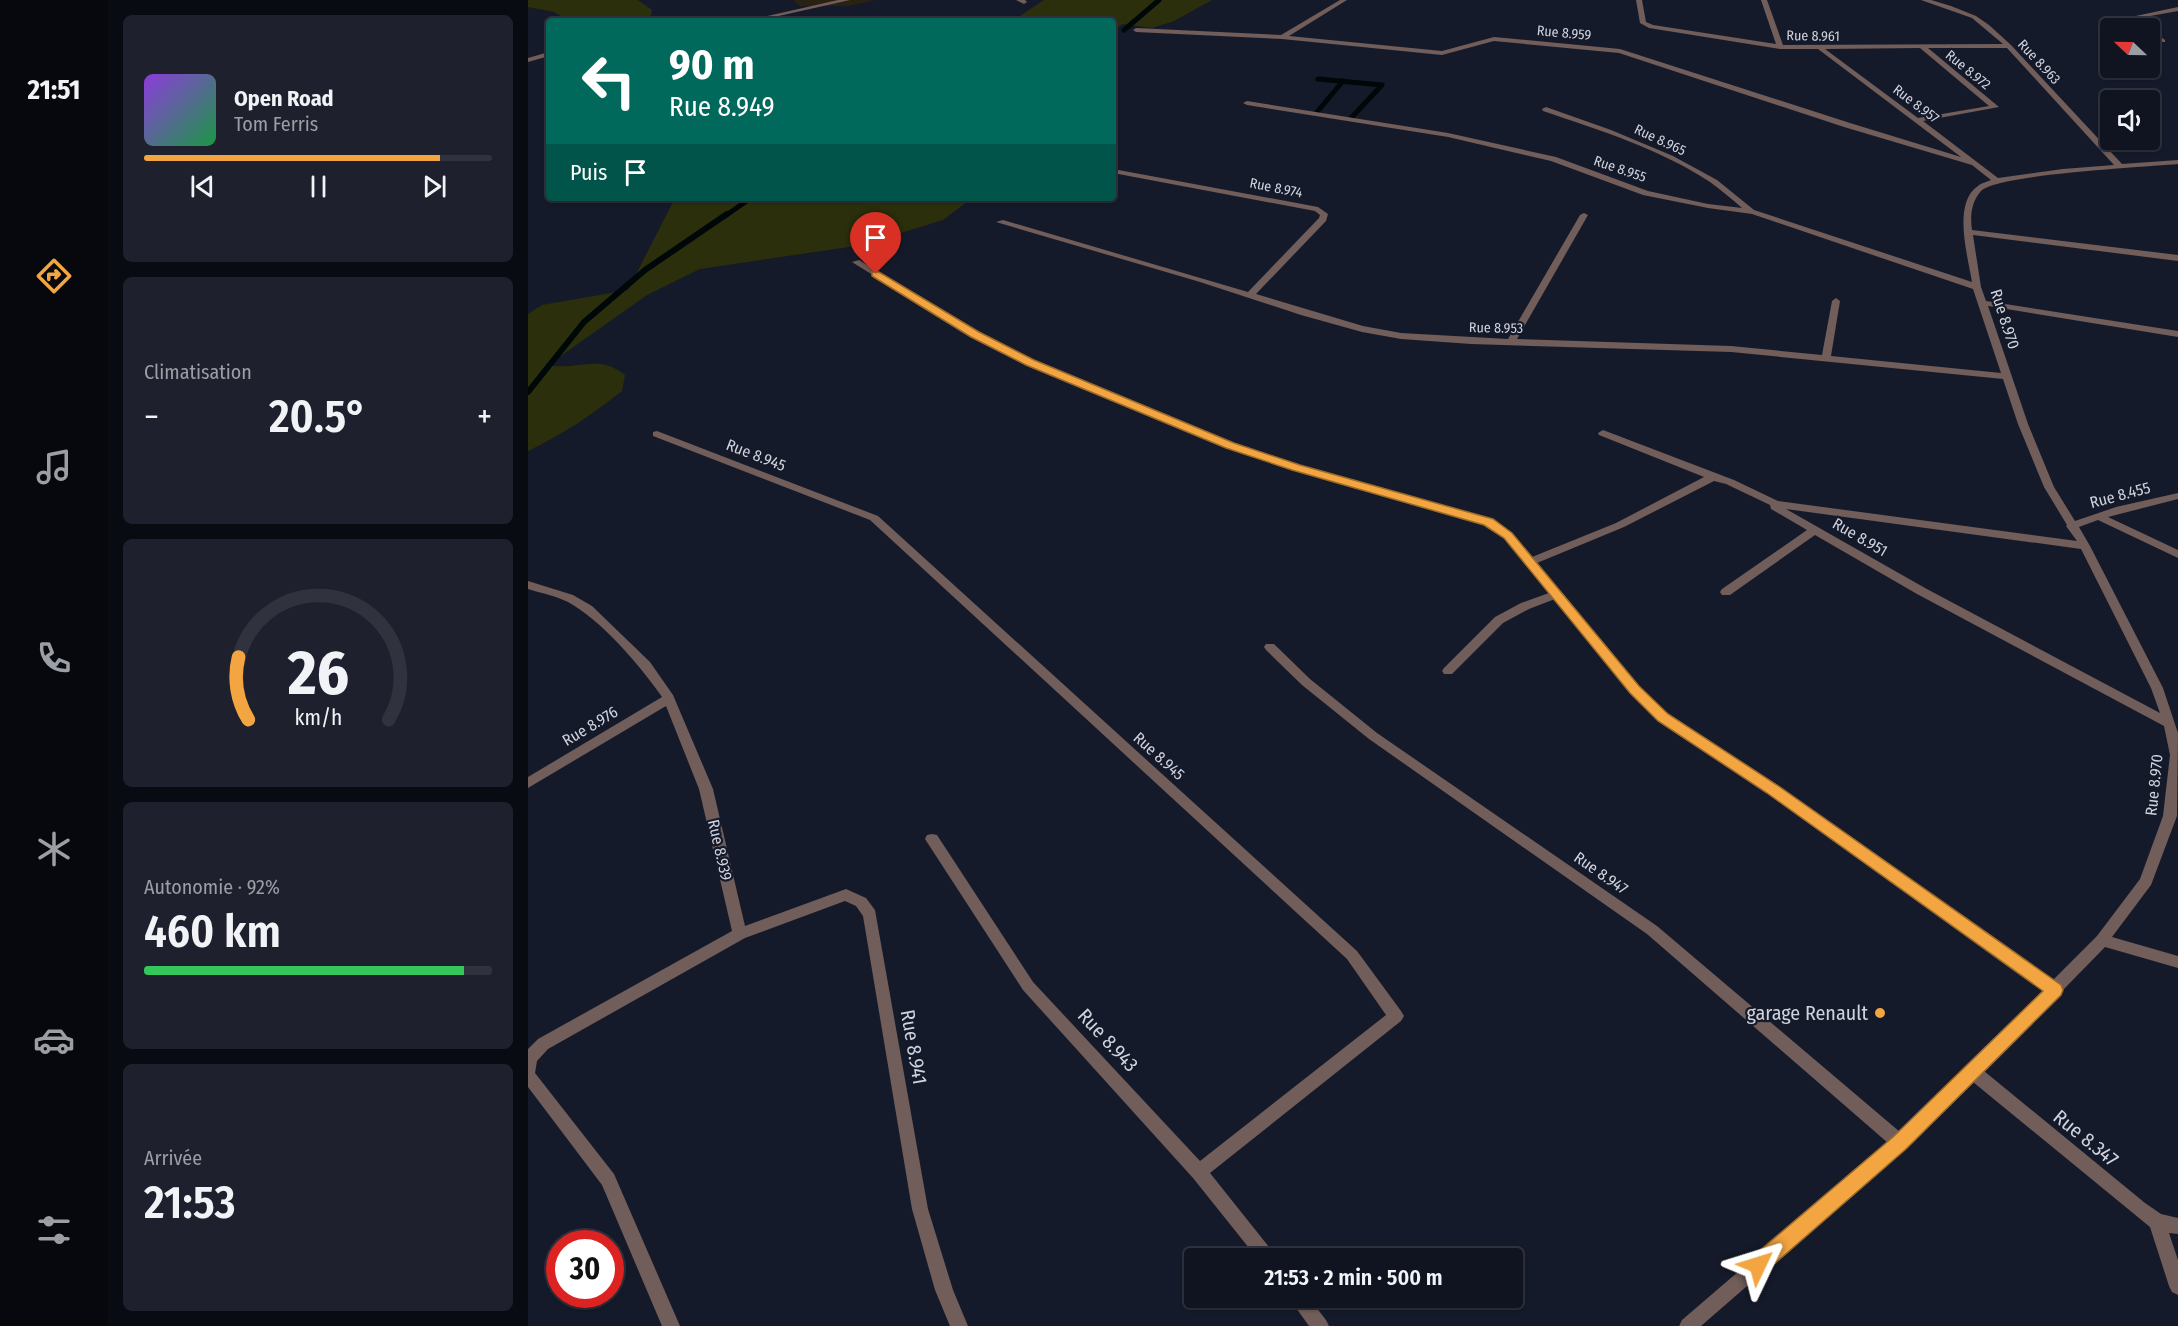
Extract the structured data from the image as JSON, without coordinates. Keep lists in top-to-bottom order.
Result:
{
  "streets": {
    "street": [
      "Rue 8.959",
      "Rue 8.961",
      "Rue 8.963",
      "Rue 8.972",
      "Rue 8.957",
      "Rue 8.965",
      "Rue 8.955",
      "Rue 8.974",
      "Rue 8.970",
      "Rue 8.953",
      "Rue 8.945",
      "Rue 8.455",
      "Rue 8.951",
      "Rue 8.976",
      "Rue 8.939",
      "Rue 8.947",
      "Rue 8.943",
      "Rue 8.941",
      "Rue 8.347"
    ]
  },
  "crossings": [
    ["Rue 8.959", "Rue 8.957"],
    ["Rue 8.961", "Rue 8.963"],
    ["Rue 8.961", "Rue 8.972"],
    ["Rue 8.961", "Rue 8.957"],
    ["Rue 8.963", "Rue 8.970"],
    ["Rue 8.972", "Rue 8.957"],
    ["Rue 8.957", "Rue 8.970"],
    ["Rue 8.965", "Rue 8.955"],
    ["Rue 8.955", "Rue 8.970"],
    ["Rue 8.974", "Rue 8.953"],
    ["Rue 8.970", "Rue 8.953"],
    ["Rue 8.970", "Rue 8.455"],
    ["Rue 8.970", "Rue 8.951"],
    ["Rue 8.970", "Rue 8.947"],
    ["Rue 8.970", "Rue 8.347"],
    ["Rue 8.945", "Rue 8.943"],
    ["Rue 8.976", "Rue 8.939"],
    ["Rue 8.939", "Rue 8.941"]
  ],
  "places": ["garage Renault"],
  "north": "left",
  "page": {
    "tabs": "21:51",
    "turn": ["90 m", "Rue 8.949"],
    "song": ["Open Road", "Tom Ferris"],
    "then": "Puis",
    "tile": [
      "Climatisation",
      ["Autonomie · 92%", "460 km"],
      ["Arrivée", "21:53"]
    ],
    "heat": ["−", "20.5°", "+"],
    "limit": "30",
    "trip": "21:53 · 2 min · 500 m",
    "gauge": ["26", "km/h"]
  }
}
